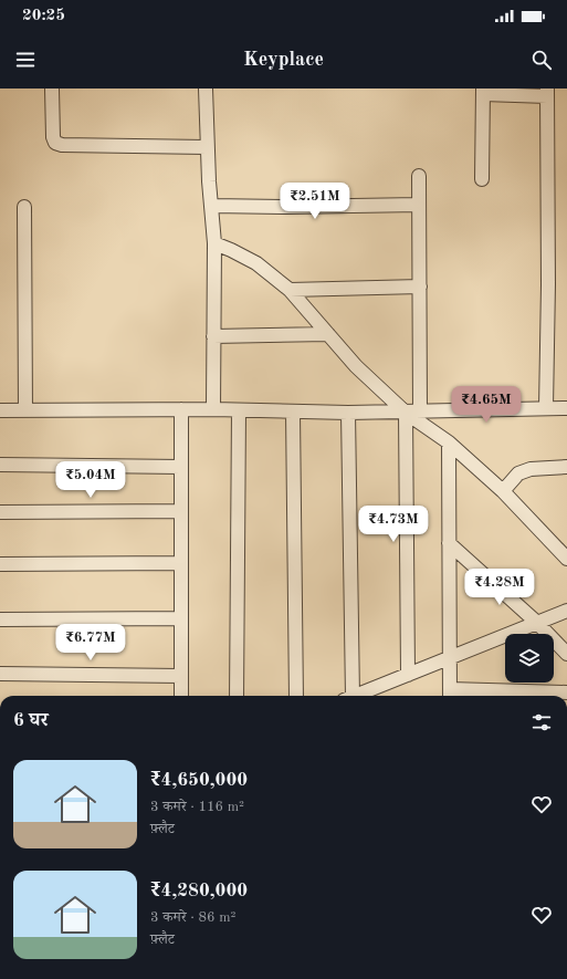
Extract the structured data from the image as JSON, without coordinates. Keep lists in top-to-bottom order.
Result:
{
  "page": {
    "status": "20:25",
    "header": "Keyplace",
    "price": [
      "₹2.51M",
      "₹4.65M",
      "₹5.04M",
      "₹4.73M",
      "₹4.28M",
      "₹6.77M"
    ],
    "heading": "6 घर",
    "list": [
      {
        "name": "₹4,650,000",
        "note": "3 कमरे · 116 m² · फ़्लैट"
      },
      {
        "name": "₹4,280,000",
        "note": "3 कमरे · 86 m² · फ़्लैट"
      }
    ]
  }
}
